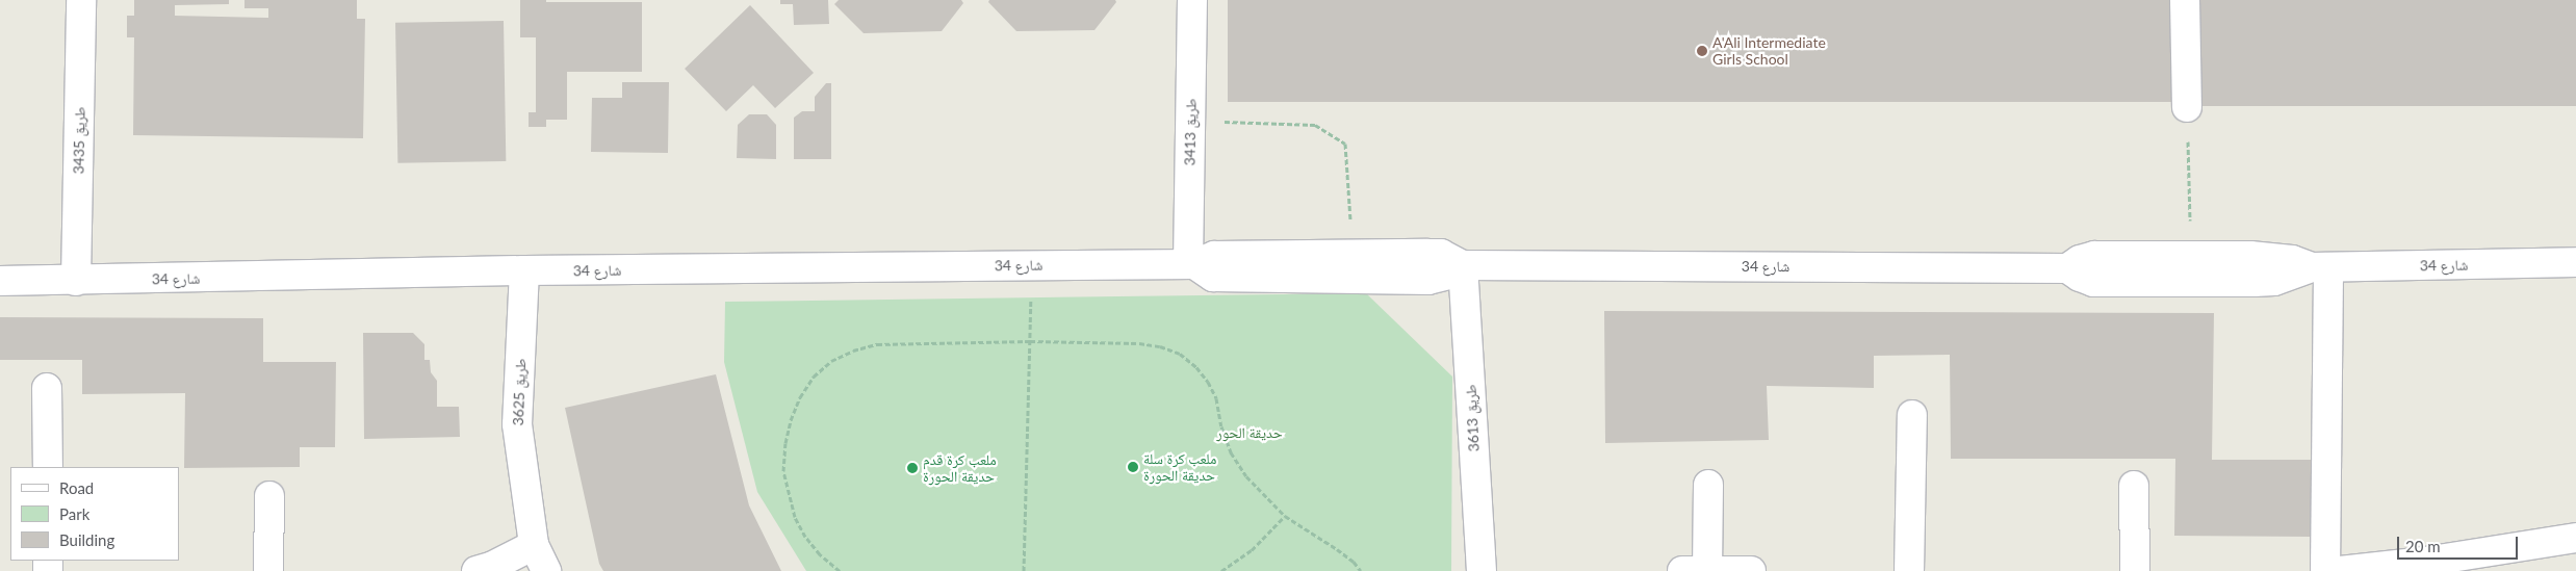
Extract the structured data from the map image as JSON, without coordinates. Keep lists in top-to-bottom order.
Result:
{
  "streets": {
    "street": [
      "طريق 3413",
      "طريق 3435",
      "شارع 34",
      "طريق 3625",
      "طريق 3613"
    ]
  },
  "crossings": [
    ["طريق 3413", "شارع 34"],
    ["طريق 3435", "شارع 34"],
    ["شارع 34", "طريق 3625"],
    ["شارع 34", "طريق 3613"]
  ],
  "parks": ["حديقة الحور"],
  "places": ["A'Ali Intermediate Girls School", "ملعب كرة سلة حديقة الحورة", "ملعب كرة قدم حديقة الحورة"],
  "legend": ["Road", "Park", "Building"],
  "scale_bar": "20 m"
}
